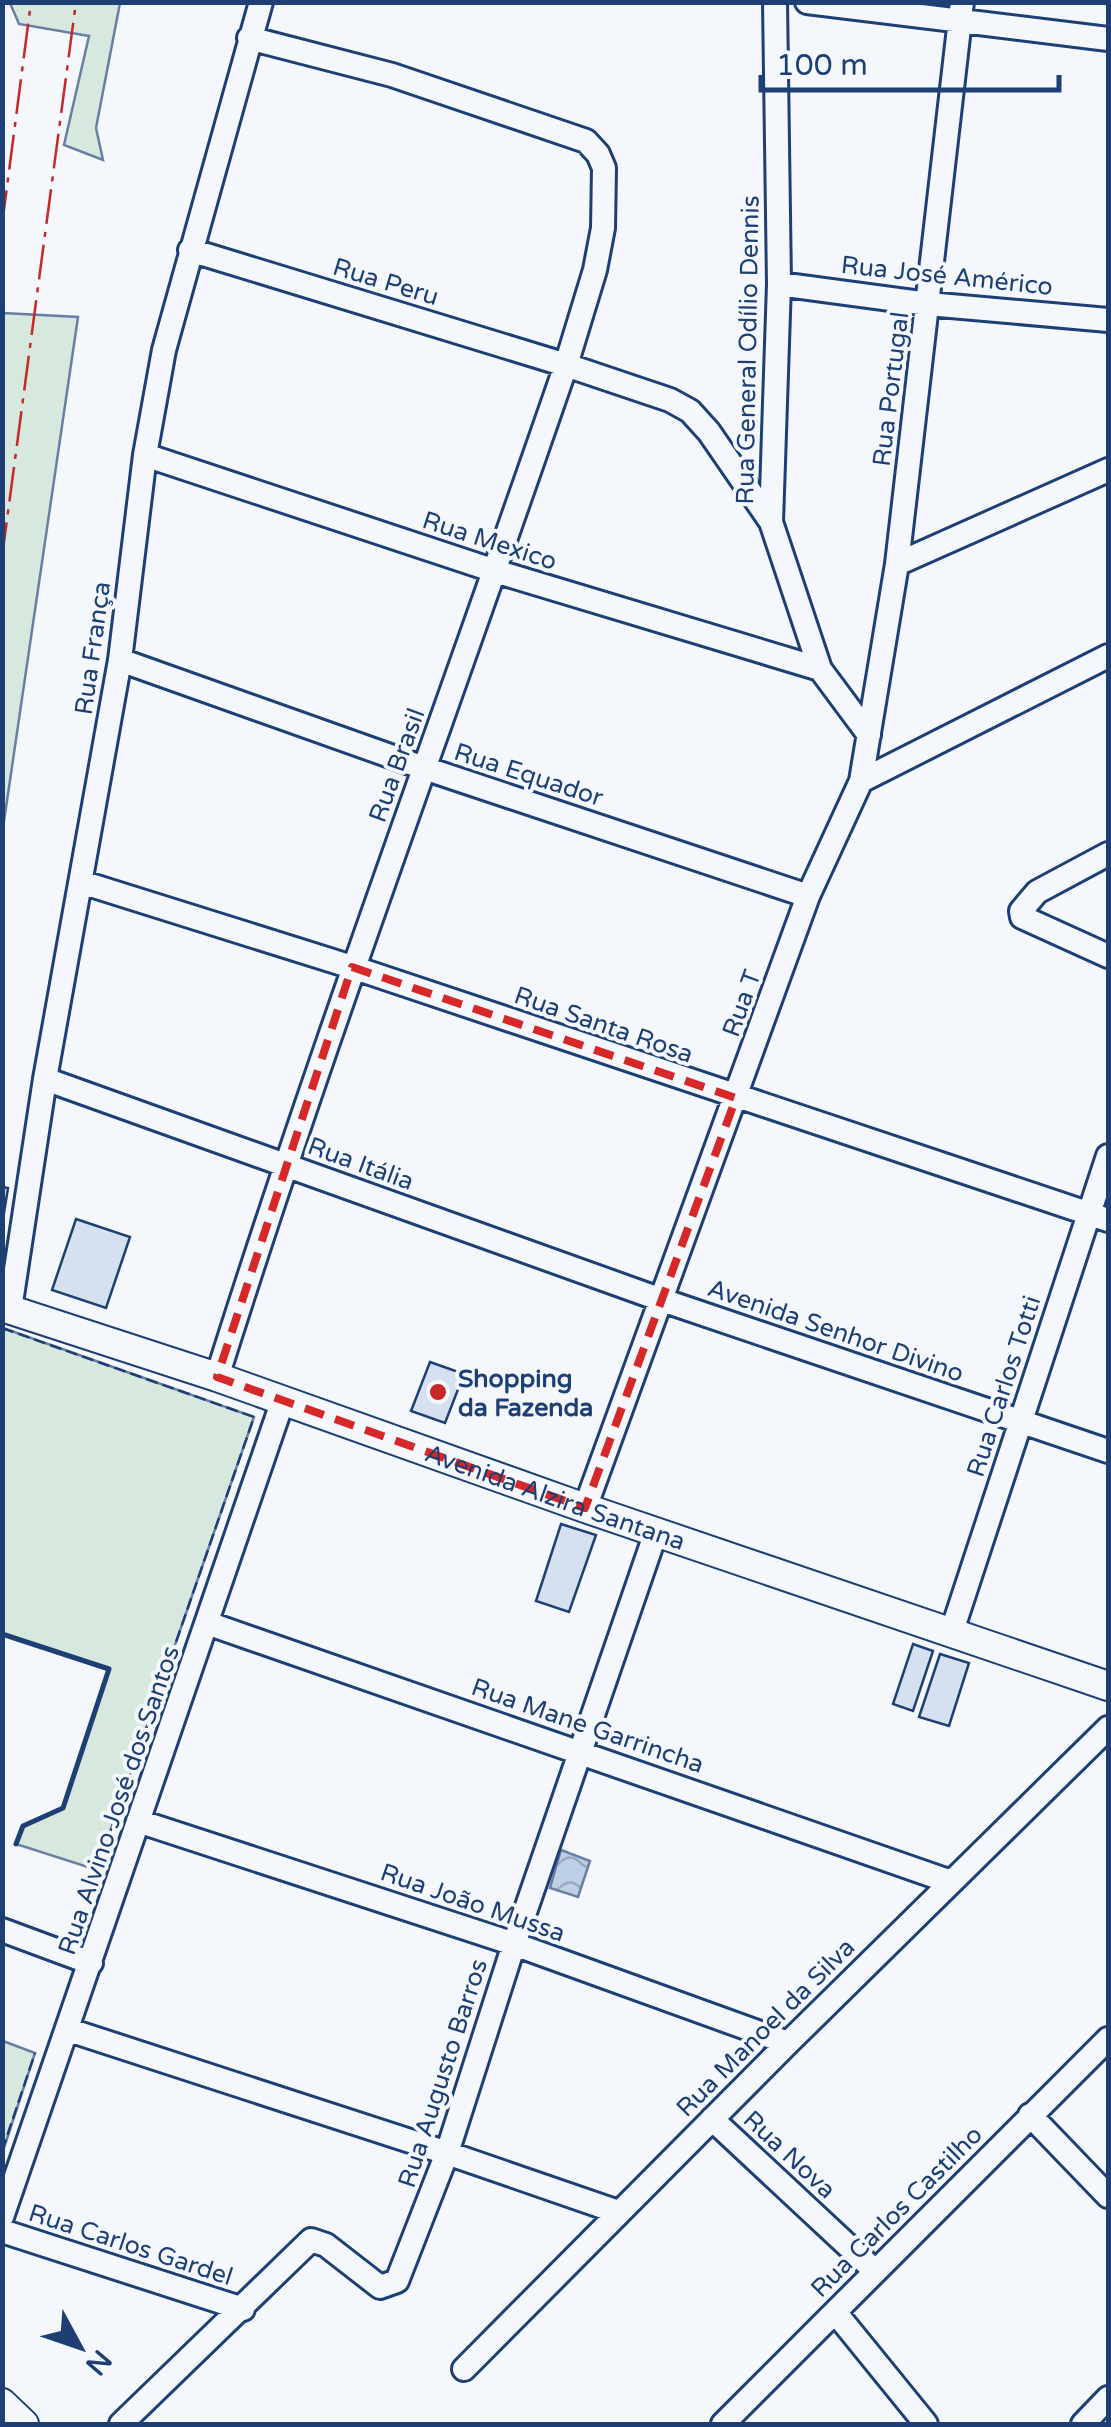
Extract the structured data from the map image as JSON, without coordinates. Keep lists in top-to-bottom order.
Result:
{
  "streets": {
    "main road": ["Avenida Alzira Santana"],
    "street": [
      "Rua José Américo",
      "Rua Peru",
      "Rua General Odílio Dennis",
      "Rua Portugal",
      "Rua Mexico",
      "Rua França",
      "Rua Brasil",
      "Rua Equador",
      "Rua T",
      "Rua Santa Rosa",
      "Rua Itália",
      "Avenida Senhor Divino",
      "Rua Carlos Totti",
      "Rua Mane Garrincha",
      "Rua Alvino José dos Santos",
      "Rua João Mussa",
      "Rua Manoel da Silva",
      "Rua Augusto Barros",
      "Rua Nova",
      "Rua Carlos Castilho",
      "Rua Carlos Gardel"
    ]
  },
  "crossings": [
    ["Rua José Américo", "Rua General Odílio Dennis"],
    ["Rua José Américo", "Rua Portugal"],
    ["Rua Peru", "Rua General Odílio Dennis"],
    ["Rua Peru", "Rua França"],
    ["Rua Peru", "Rua Brasil"],
    ["Rua General Odílio Dennis", "Rua Portugal"],
    ["Rua General Odílio Dennis", "Rua Mexico"],
    ["Rua Portugal", "Rua T"],
    ["Rua Mexico", "Rua França"],
    ["Rua Mexico", "Rua Brasil"],
    ["Rua França", "Rua Brasil"],
    ["Rua França", "Rua Equador"],
    ["Rua França", "Rua Santa Rosa"],
    ["Rua França", "Rua Itália"],
    ["Rua França", "Avenida Alzira Santana"],
    ["Rua Brasil", "Rua Equador"],
    ["Rua Brasil", "Rua Santa Rosa"],
    ["Rua Brasil", "Rua Itália"],
    ["Rua Brasil", "Avenida Alzira Santana"],
    ["Rua Equador", "Rua T"],
    ["Rua T", "Rua Santa Rosa"],
    ["Rua T", "Rua Itália"],
    ["Rua T", "Avenida Senhor Divino"],
    ["Rua T", "Avenida Alzira Santana"],
    ["Rua Santa Rosa", "Rua Carlos Totti"],
    ["Rua Itália", "Avenida Senhor Divino"],
    ["Avenida Senhor Divino", "Rua Carlos Totti"],
    ["Rua Carlos Totti", "Avenida Alzira Santana"],
    ["Avenida Alzira Santana", "Rua Alvino José dos Santos"],
    ["Avenida Alzira Santana", "Rua Augusto Barros"],
    ["Rua Mane Garrincha", "Rua Alvino José dos Santos"],
    ["Rua Mane Garrincha", "Rua Manoel da Silva"],
    ["Rua Mane Garrincha", "Rua Augusto Barros"],
    ["Rua Alvino José dos Santos", "Rua João Mussa"],
    ["Rua João Mussa", "Rua Manoel da Silva"],
    ["Rua João Mussa", "Rua Augusto Barros"],
    ["Rua Manoel da Silva", "Rua Nova"],
    ["Rua Augusto Barros", "Rua Carlos Gardel"],
    ["Rua Nova", "Rua Carlos Castilho"]
  ],
  "places": ["Shopping da Fazenda"],
  "scale_bar": "100 m",
  "north": "bottom right"
}
